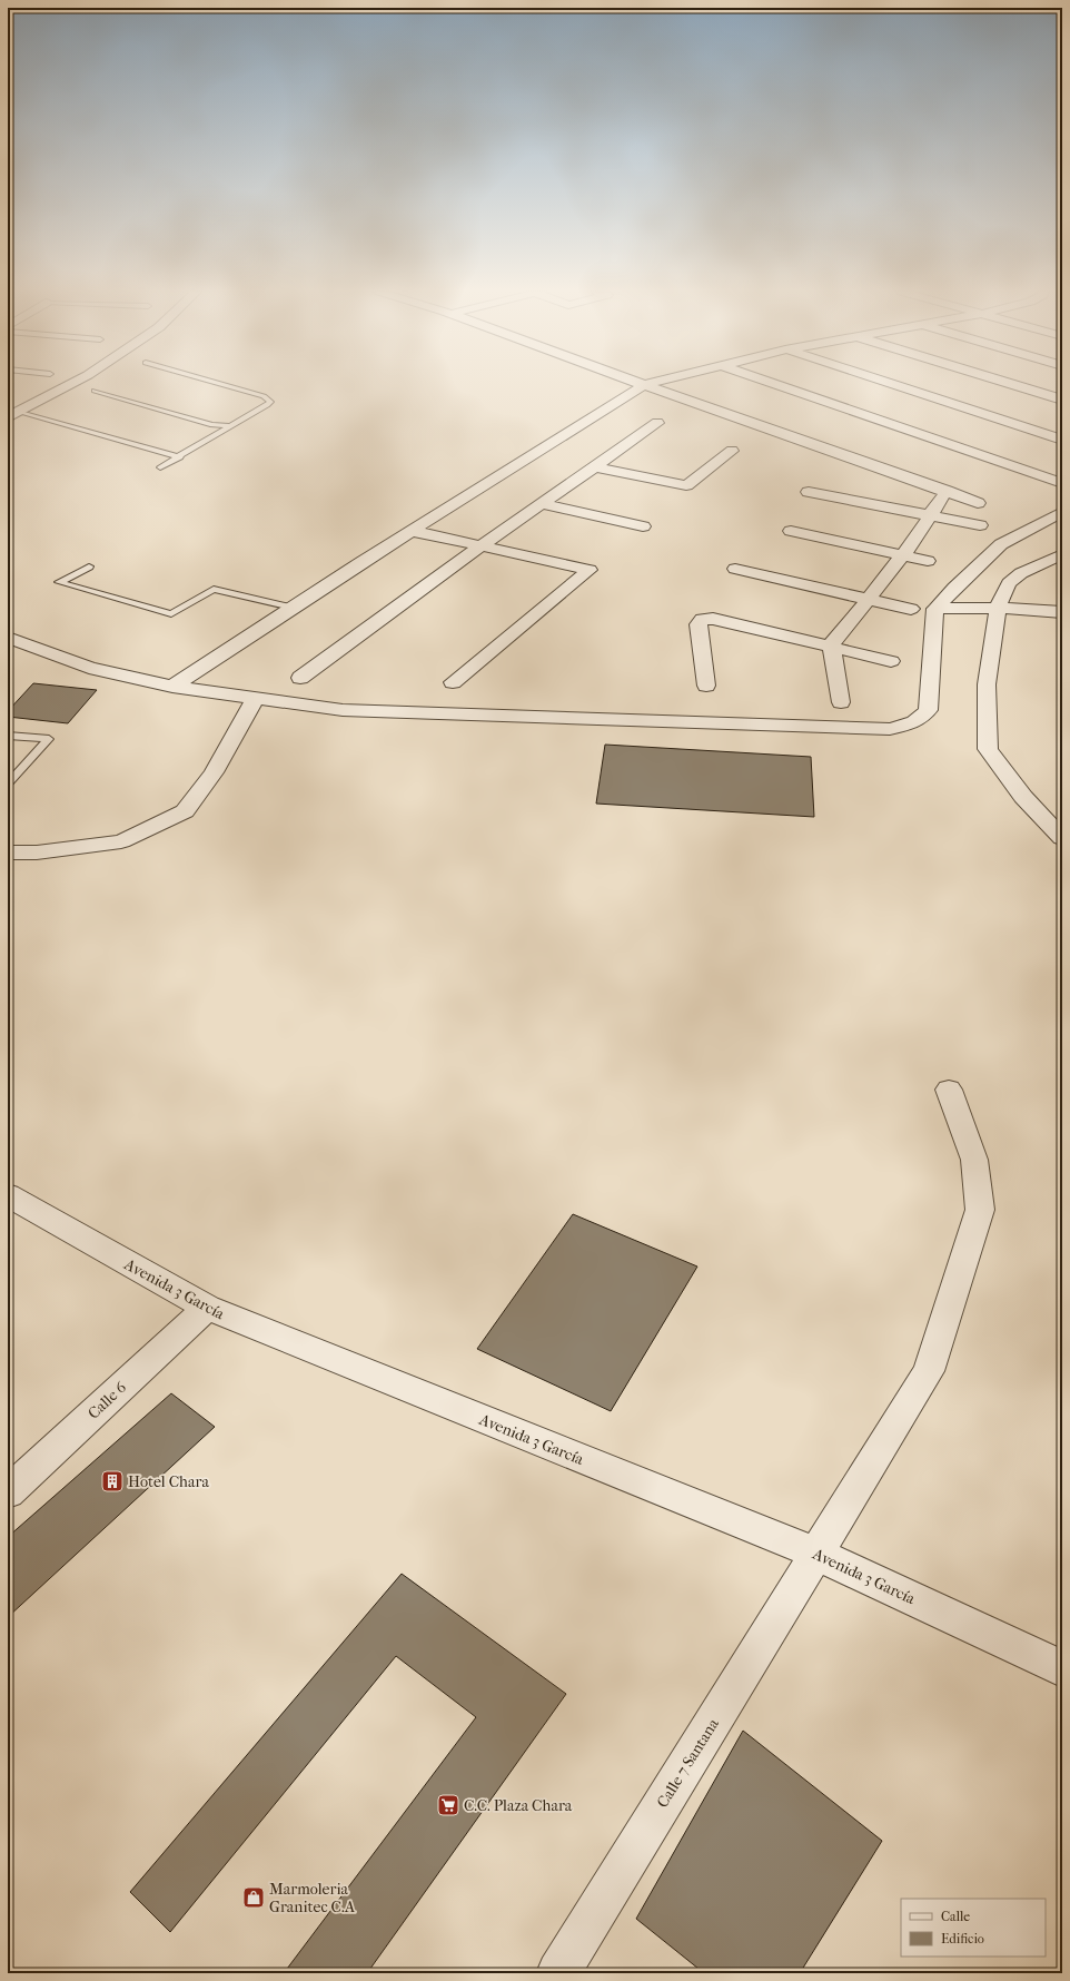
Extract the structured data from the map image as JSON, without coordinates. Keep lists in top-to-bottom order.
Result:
{
  "streets": {
    "street": ["Avenida 3 García", "Calle 6", "Calle 7 Santana"]
  },
  "crossings": [
    ["Avenida 3 García", "Calle 6"],
    ["Avenida 3 García", "Calle 7 Santana"]
  ],
  "places": {
    "building": ["Hotel Chara"],
    "supermarket": ["C.C. Plaza Chara"],
    "shop": ["Marmoleria Granitec C.A"]
  },
  "legend": ["Calle", "Edificio"]
}
